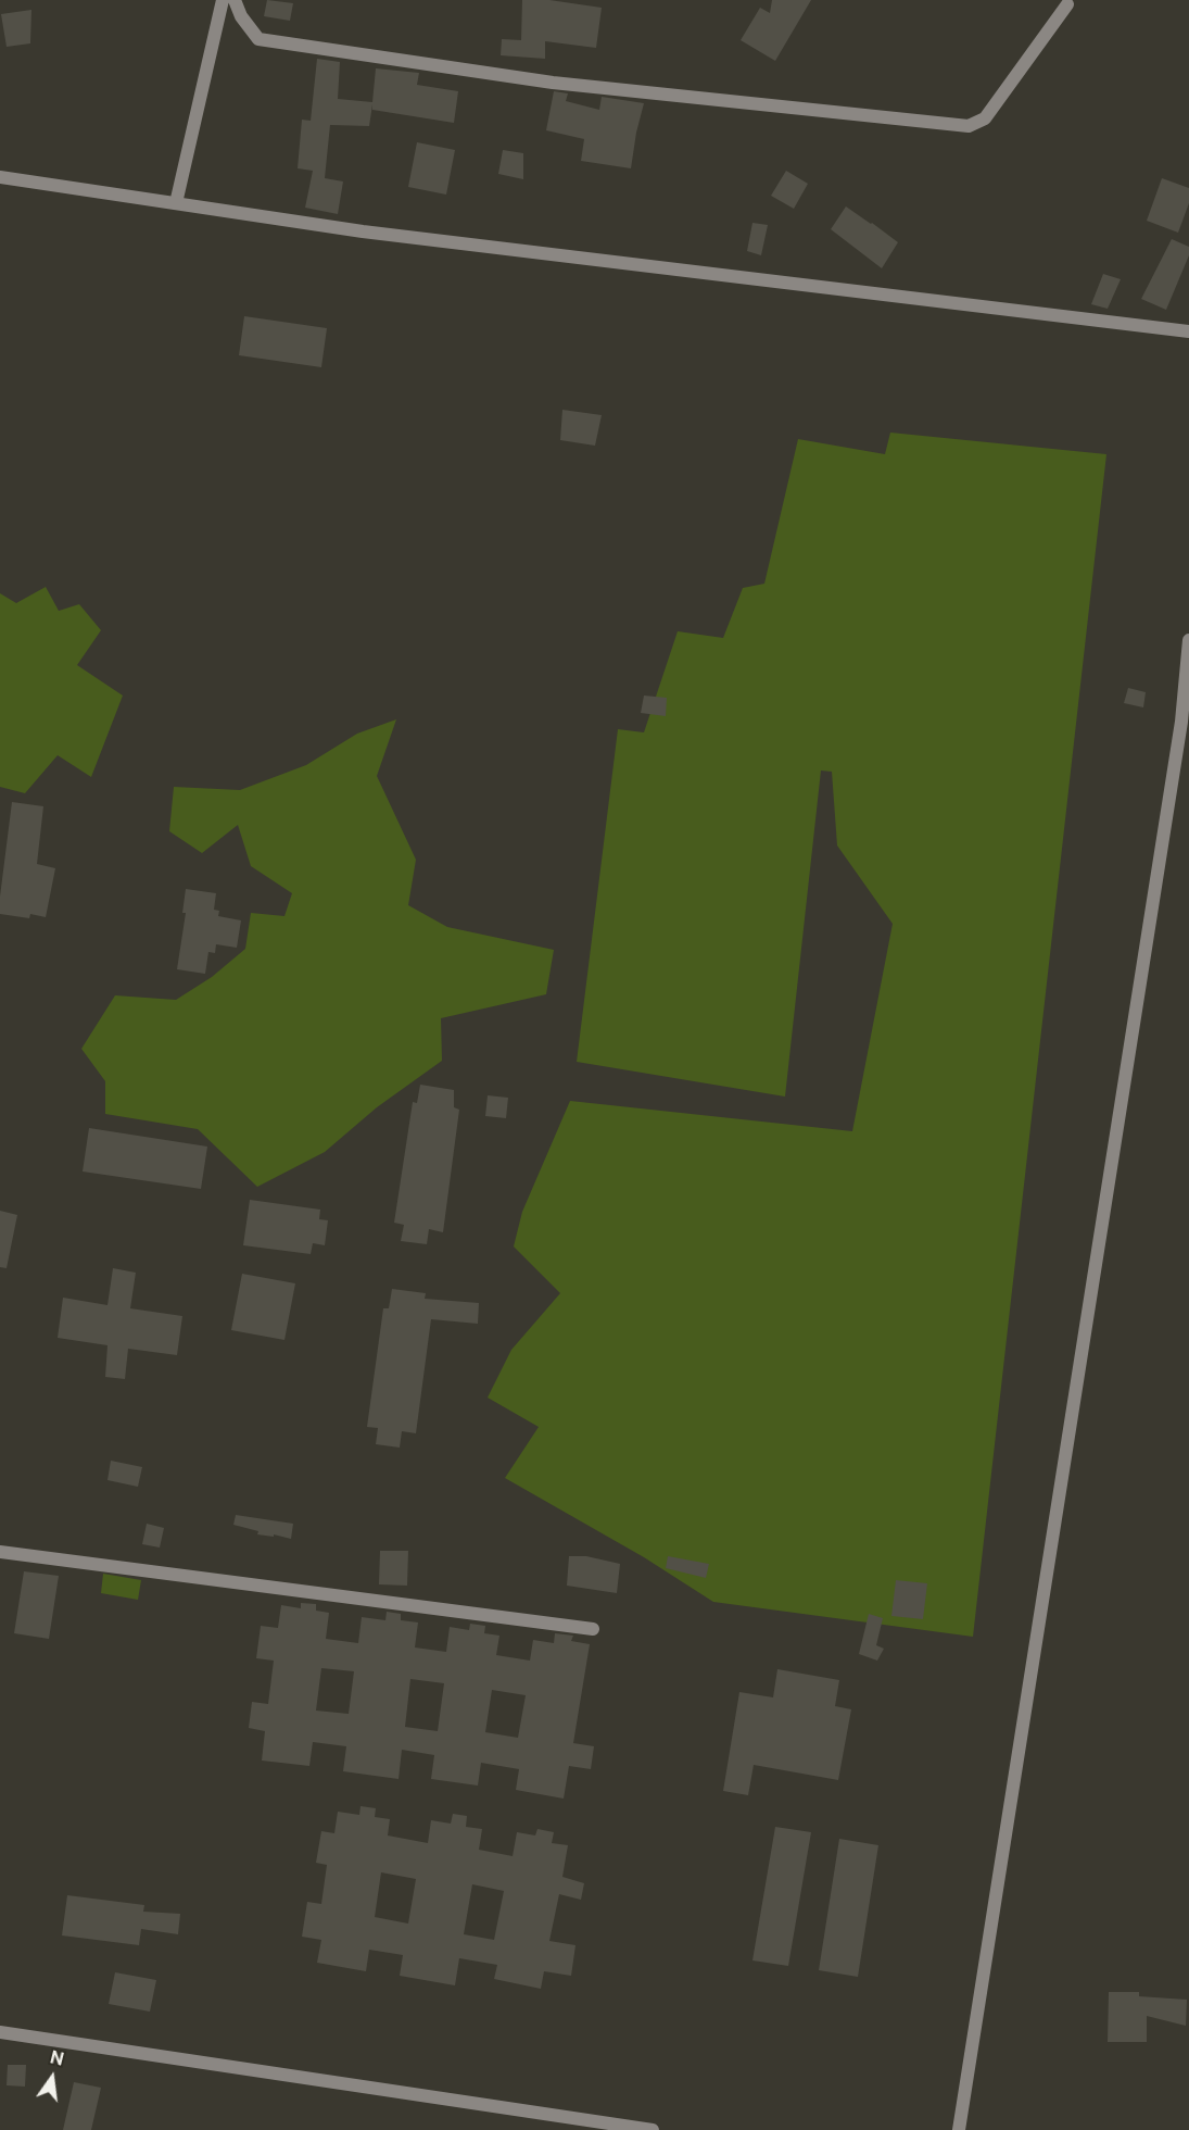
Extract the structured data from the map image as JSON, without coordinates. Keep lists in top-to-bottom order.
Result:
{
  "north": "top"
}
